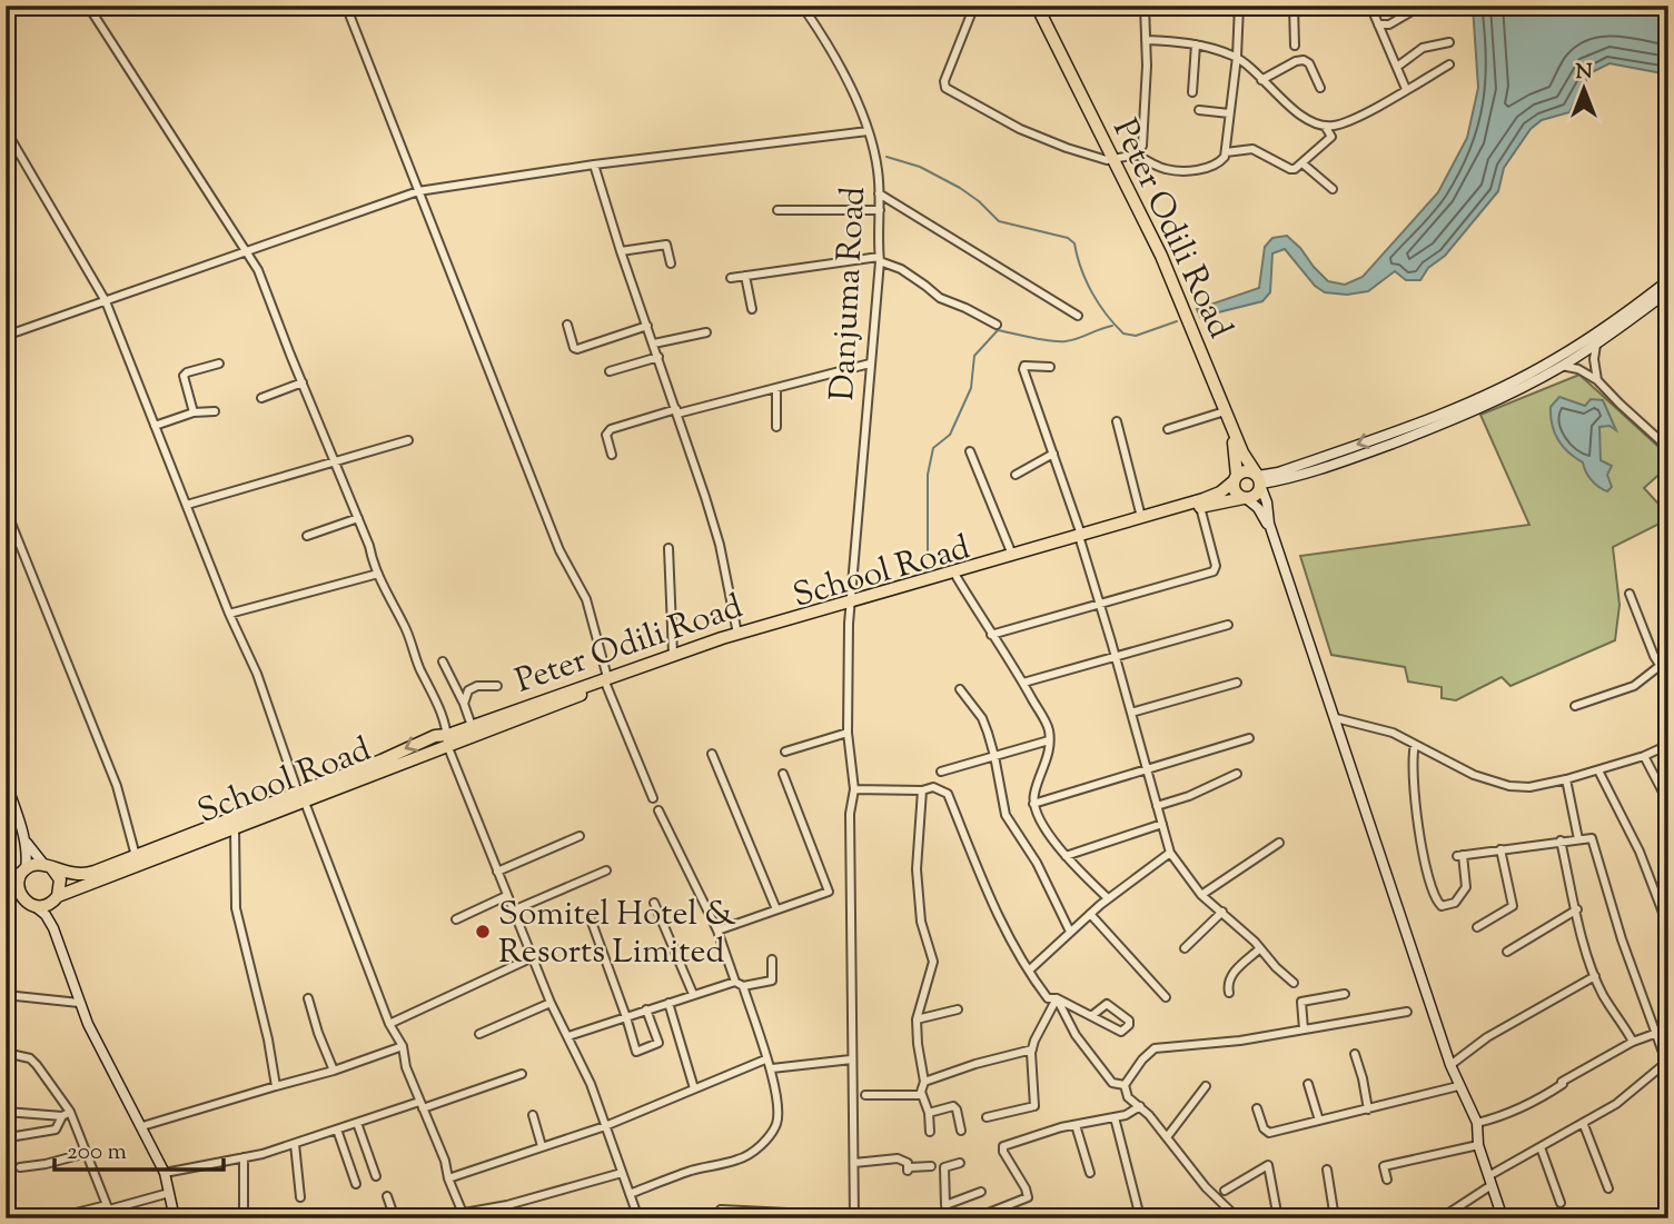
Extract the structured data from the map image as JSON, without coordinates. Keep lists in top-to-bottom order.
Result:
{
  "streets": {
    "main road": ["Peter Odili Road", "School Road"],
    "street": ["Danjuma Road"]
  },
  "crossings": [
    ["Peter Odili Road", "Danjuma Road"],
    ["Peter Odili Road", "School Road"],
    ["Danjuma Road", "School Road"]
  ],
  "places": ["Somitel Hotel & Resorts Limited"],
  "scale_bar": "200 m",
  "north": "top"
}
